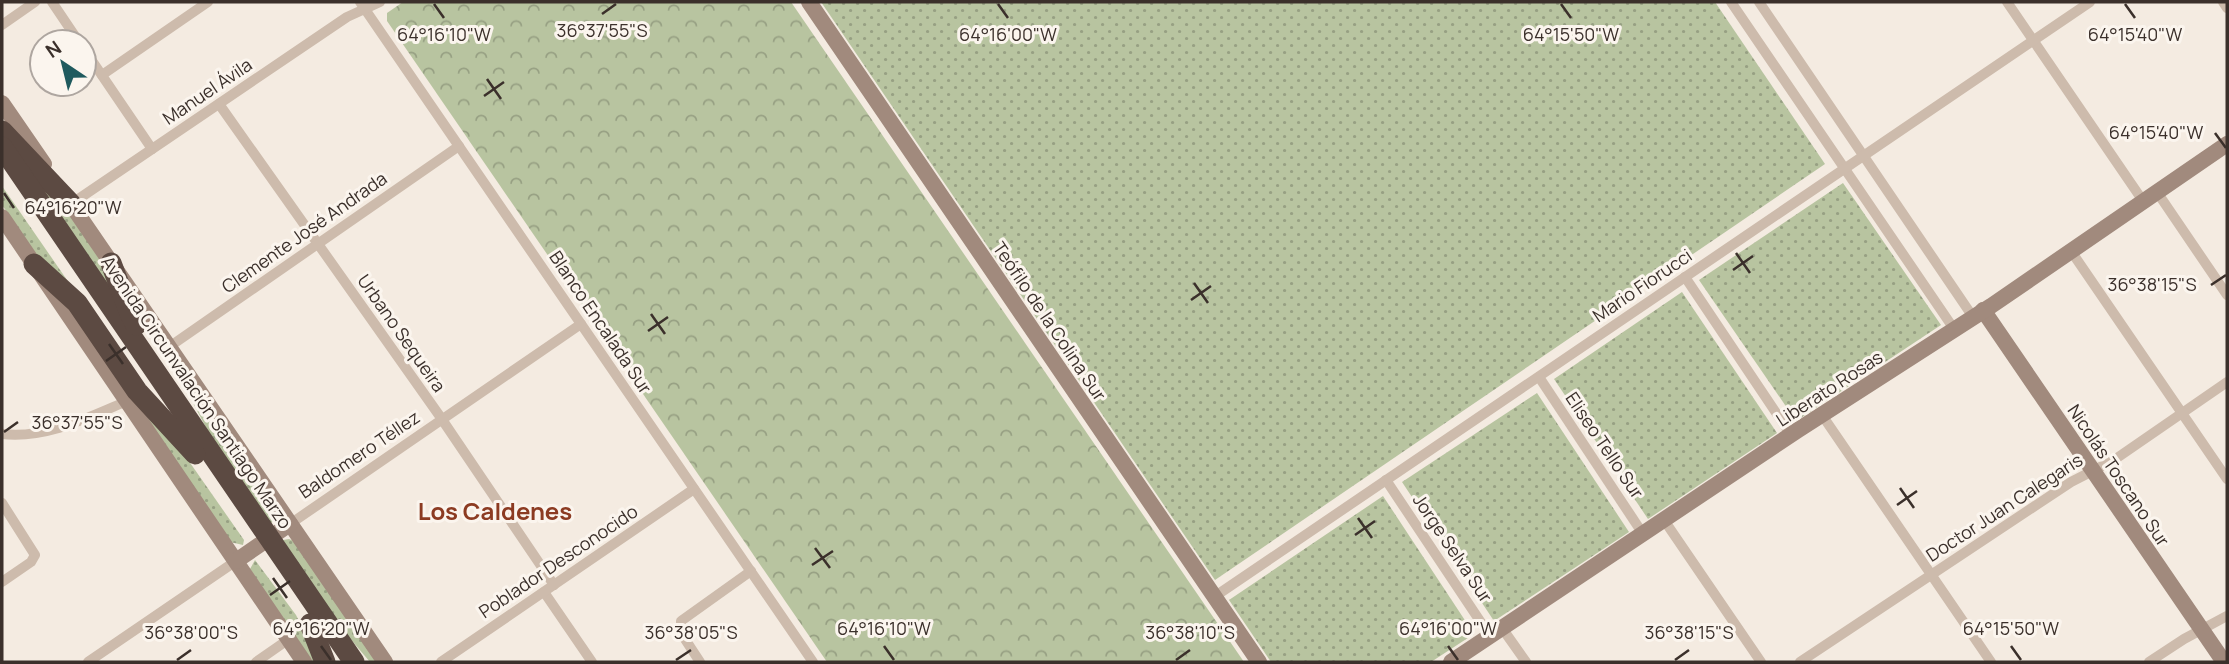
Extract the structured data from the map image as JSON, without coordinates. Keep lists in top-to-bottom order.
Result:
{
  "streets": {
    "highway": ["Avenida Circunvalación Santiago Marzo"],
    "street": [
      "Manuel Ávila",
      "Clemente José Andrada",
      "Mario Fiorucci",
      "Teófilo de la Colina Sur",
      "Blanco Encalada Sur",
      "Urbano Sequeira",
      "Liberato Rosas",
      "Eliseo Tello Sur",
      "Baldomero Téllez",
      "Nicolás Toscano Sur",
      "Doctor Juan Calegaris",
      "Jorge Selva Sur",
      "Poblador Desconocido"
    ]
  },
  "crossings": [
    ["Manuel Ávila", "Blanco Encalada Sur"],
    ["Manuel Ávila", "Urbano Sequeira"],
    ["Clemente José Andrada", "Blanco Encalada Sur"],
    ["Clemente José Andrada", "Urbano Sequeira"],
    ["Mario Fiorucci", "Teófilo de la Colina Sur"],
    ["Mario Fiorucci", "Eliseo Tello Sur"],
    ["Mario Fiorucci", "Nicolás Toscano Sur"],
    ["Mario Fiorucci", "Jorge Selva Sur"],
    ["Blanco Encalada Sur", "Baldomero Téllez"],
    ["Blanco Encalada Sur", "Poblador Desconocido"],
    ["Urbano Sequeira", "Baldomero Téllez"],
    ["Urbano Sequeira", "Poblador Desconocido"],
    ["Liberato Rosas", "Eliseo Tello Sur"],
    ["Liberato Rosas", "Nicolás Toscano Sur"],
    ["Liberato Rosas", "Jorge Selva Sur"],
    ["Avenida Circunvalación Santiago Marzo", "Baldomero Téllez"],
    ["Nicolás Toscano Sur", "Doctor Juan Calegaris"]
  ],
  "districts": ["Los Caldenes"],
  "north": "top left",
  "coordinates": [
    "36°37'55\"S",
    "64°16'10\"W",
    "64°16'00\"W",
    "64°15'50\"W",
    "64°15'40\"W",
    "64°16'20\"W",
    "36°38'15\"S",
    "36°38'00\"S",
    "36°38'05\"S",
    "36°38'10\"S"
  ]
}
